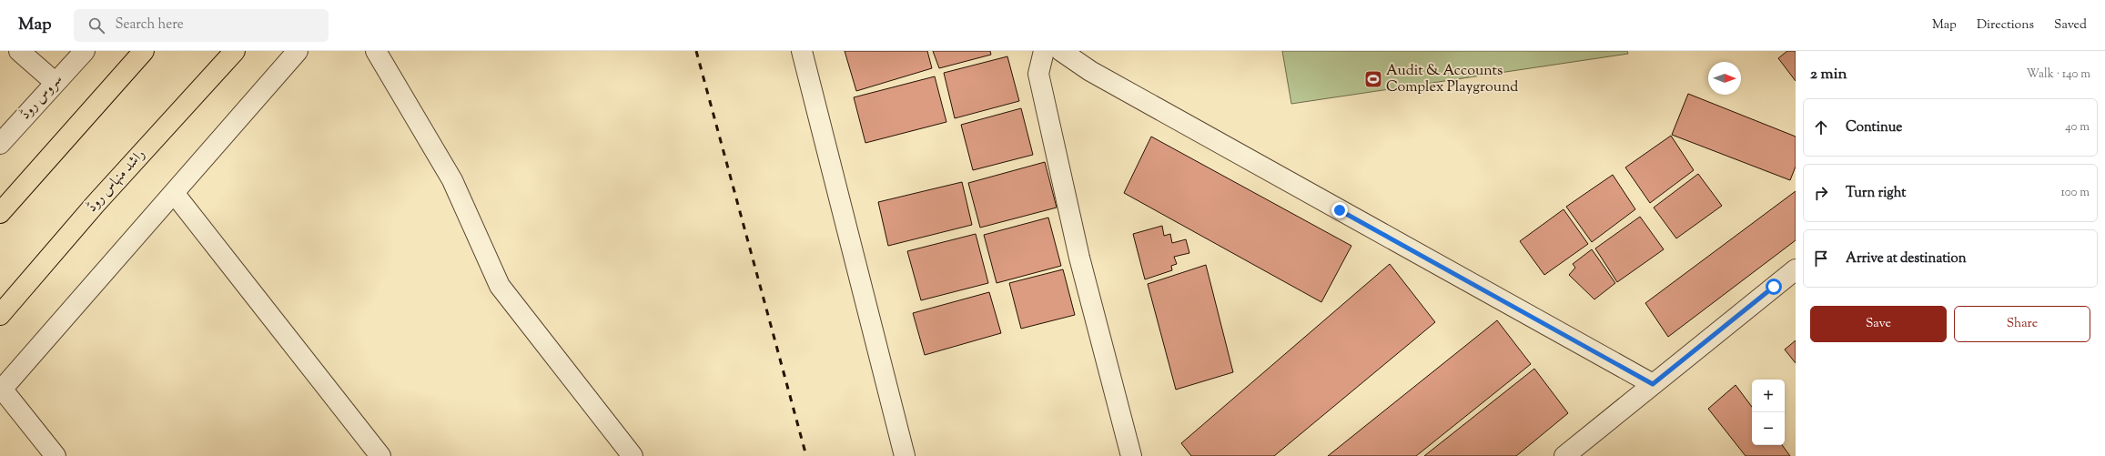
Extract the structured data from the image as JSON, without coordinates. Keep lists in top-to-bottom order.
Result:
{
  "streets": {
    "main road": ["راشد منہاس روڈ"],
    "street": ["سروس روڈ"]
  },
  "places": {
    "sports": ["Audit & Accounts Complex Playground"]
  },
  "north": "right",
  "page": {
    "header": "Map",
    "search": "Search here",
    "nav": ["Map", "Directions", "Saved"],
    "heading": ["2 min", "Walk · 140 m"],
    "list": [
      ["Continue", "40 m"],
      ["Turn right", "100 m"],
      "Arrive at destination"
    ],
    "buttons": ["Save", "Share"],
    "map_buttons": ["+", "−"]
  }
}
